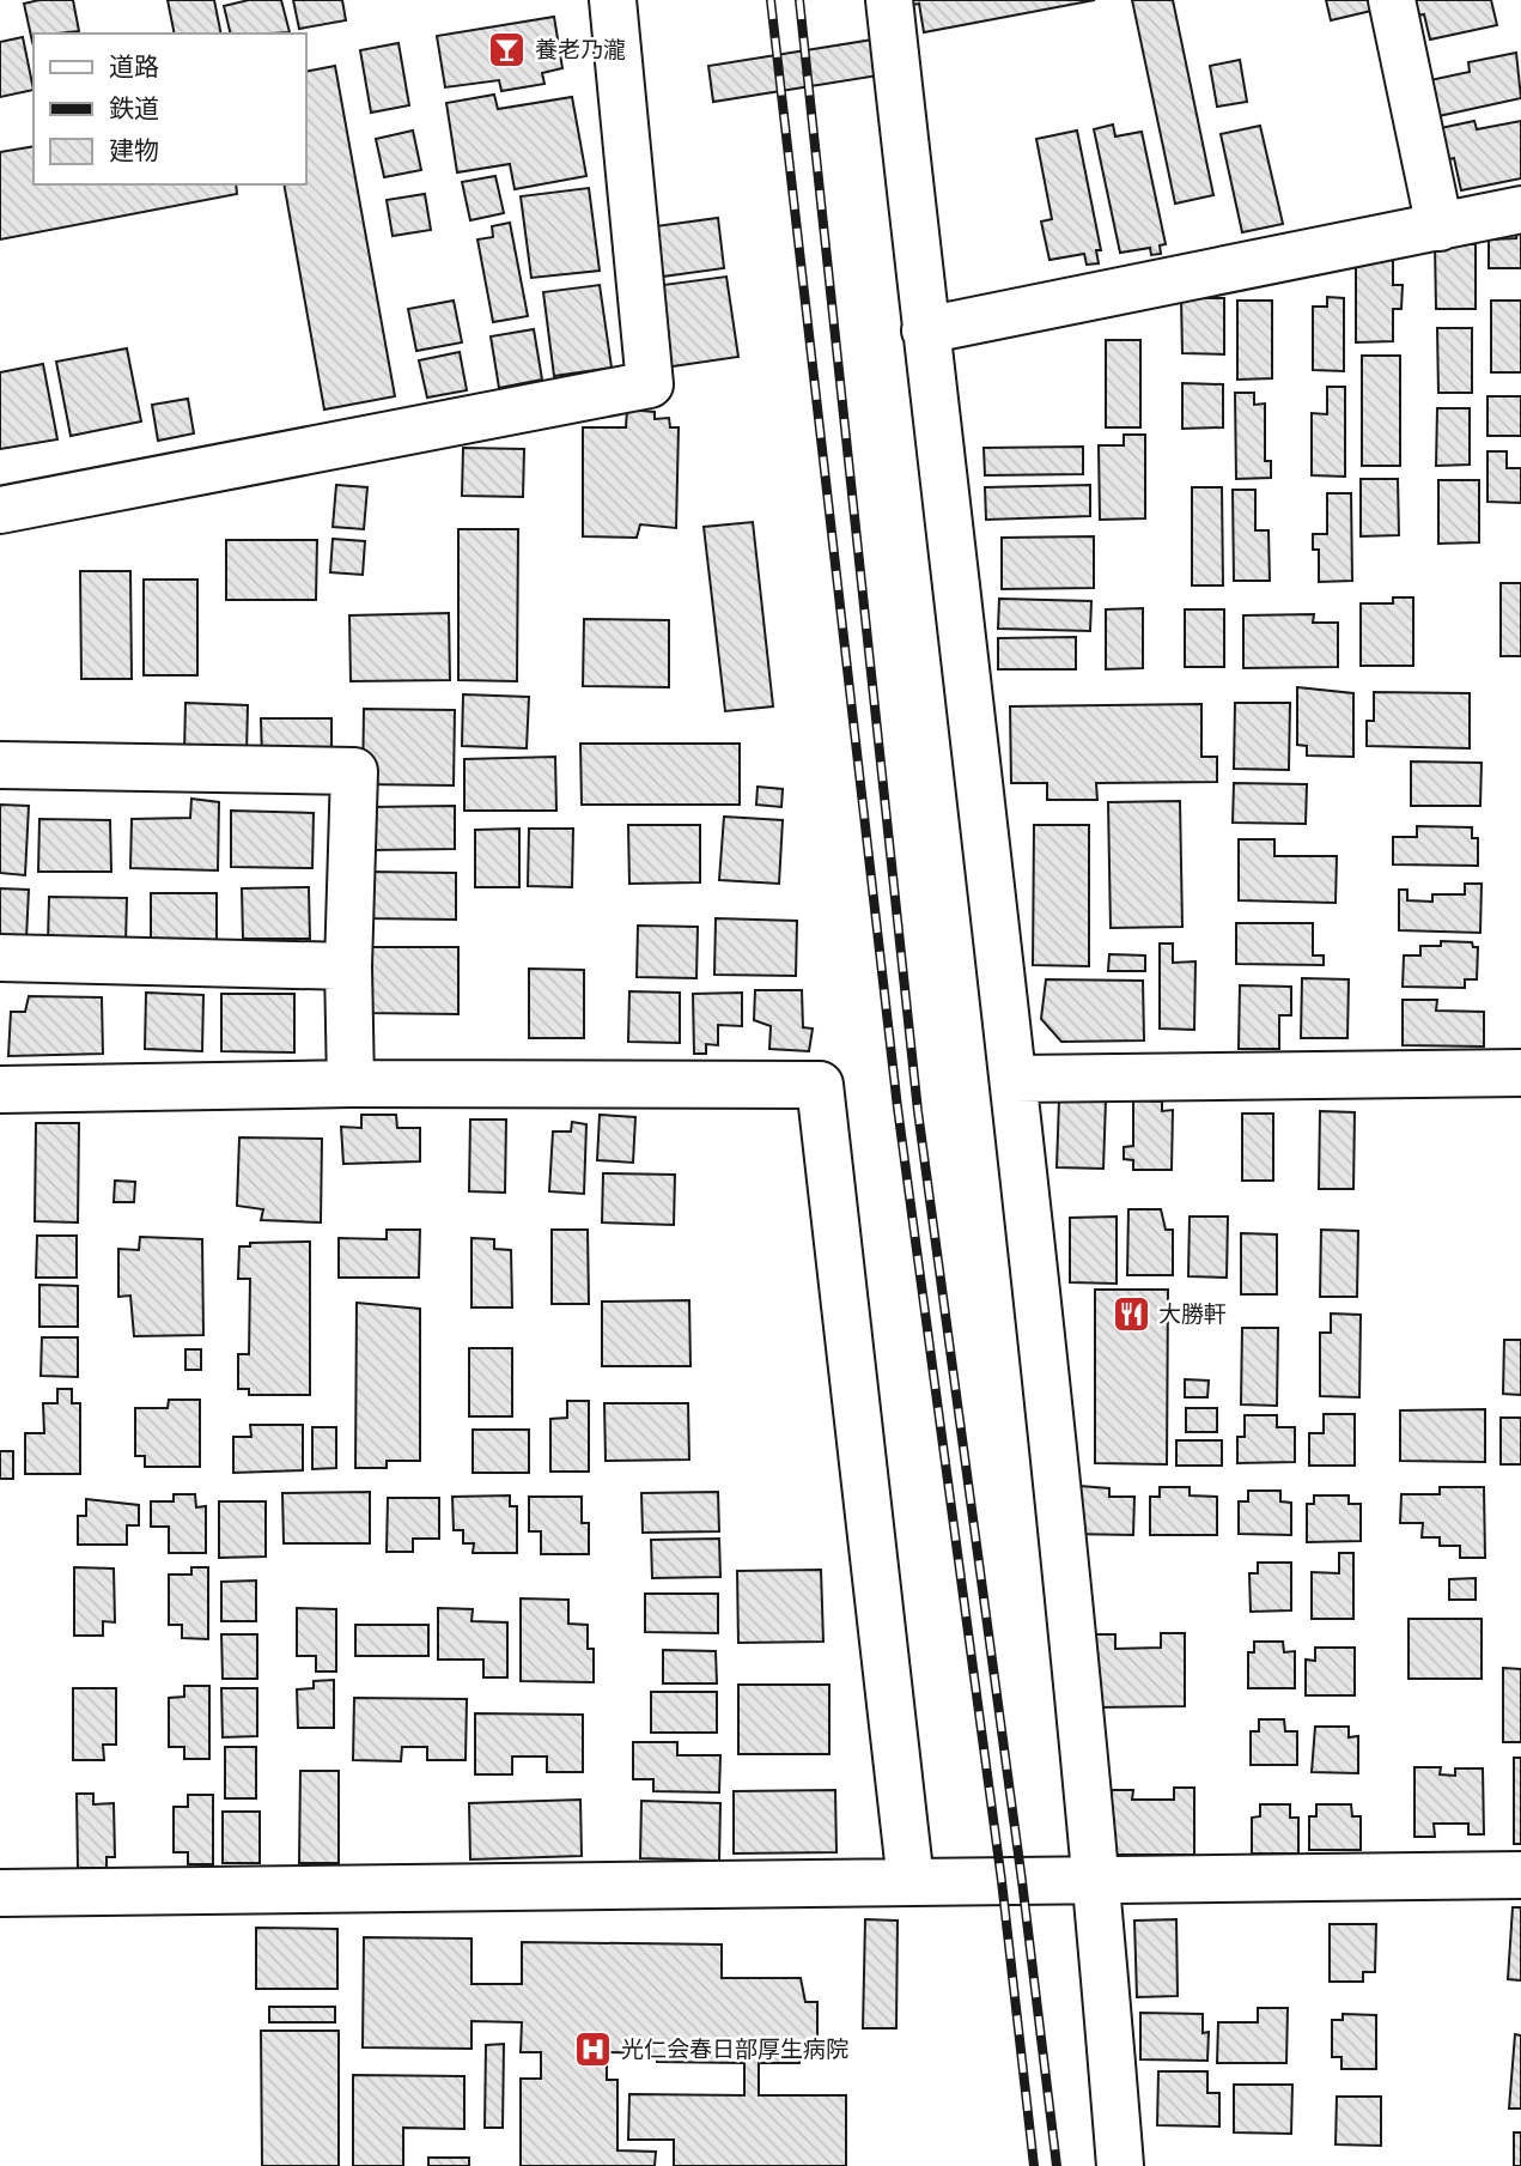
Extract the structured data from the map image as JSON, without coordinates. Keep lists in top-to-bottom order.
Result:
{
  "places": {
    "bar": ["養老乃瀧"],
    "restaurant": ["大勝軒"],
    "hospital": ["光仁会春日部厚生病院"]
  },
  "legend": ["道路", "鉄道", "建物"]
}
